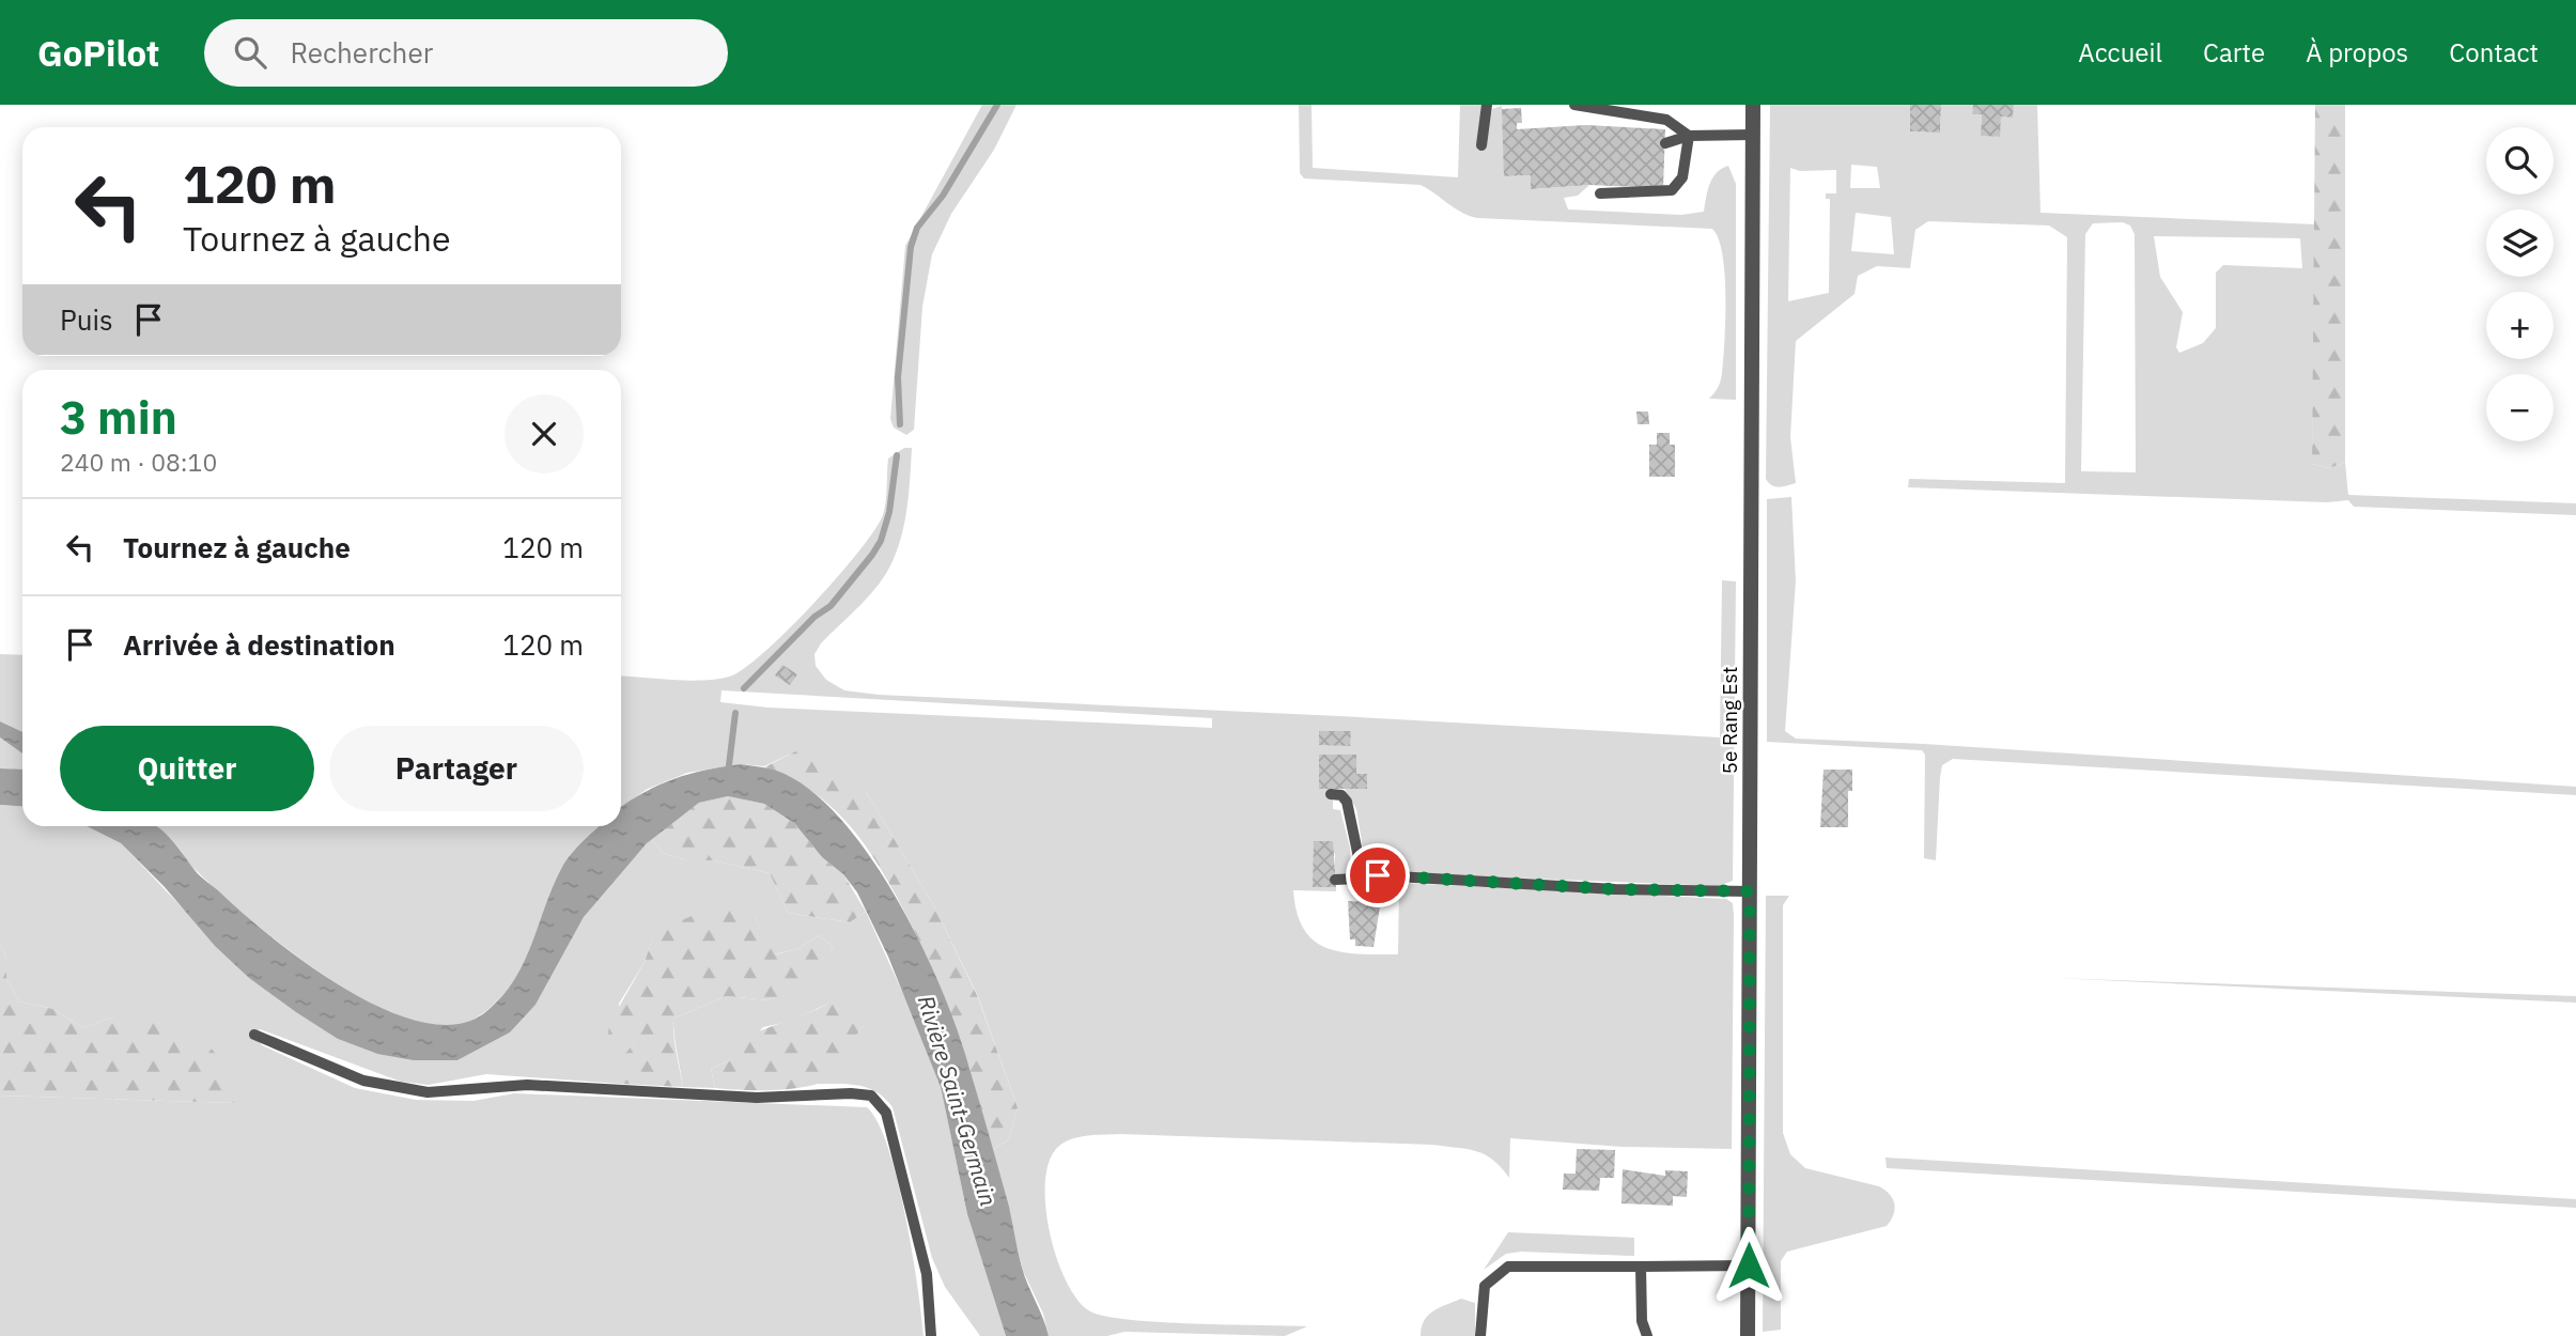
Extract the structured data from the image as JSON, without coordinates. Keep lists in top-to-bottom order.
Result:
{
  "streets": {
    "street": ["5e Rang Est"]
  },
  "water": ["Rivière Saint-Germain"],
  "page": {
    "header": "GoPilot",
    "search": "Rechercher",
    "nav": [
      "Accueil",
      "Carte",
      "À propos",
      "Contact"
    ],
    "map_buttons": ["+", "−"],
    "turn": ["120 m", "Tournez à gauche"],
    "then": "Puis",
    "heading": ["3 min", "240 m · 08:10"],
    "list": [
      {
        "name": "Tournez à gauche",
        "value": "120 m"
      },
      {
        "name": "Arrivée à destination",
        "value": "120 m"
      }
    ],
    "buttons": ["Quitter", "Partager"]
  }
}
